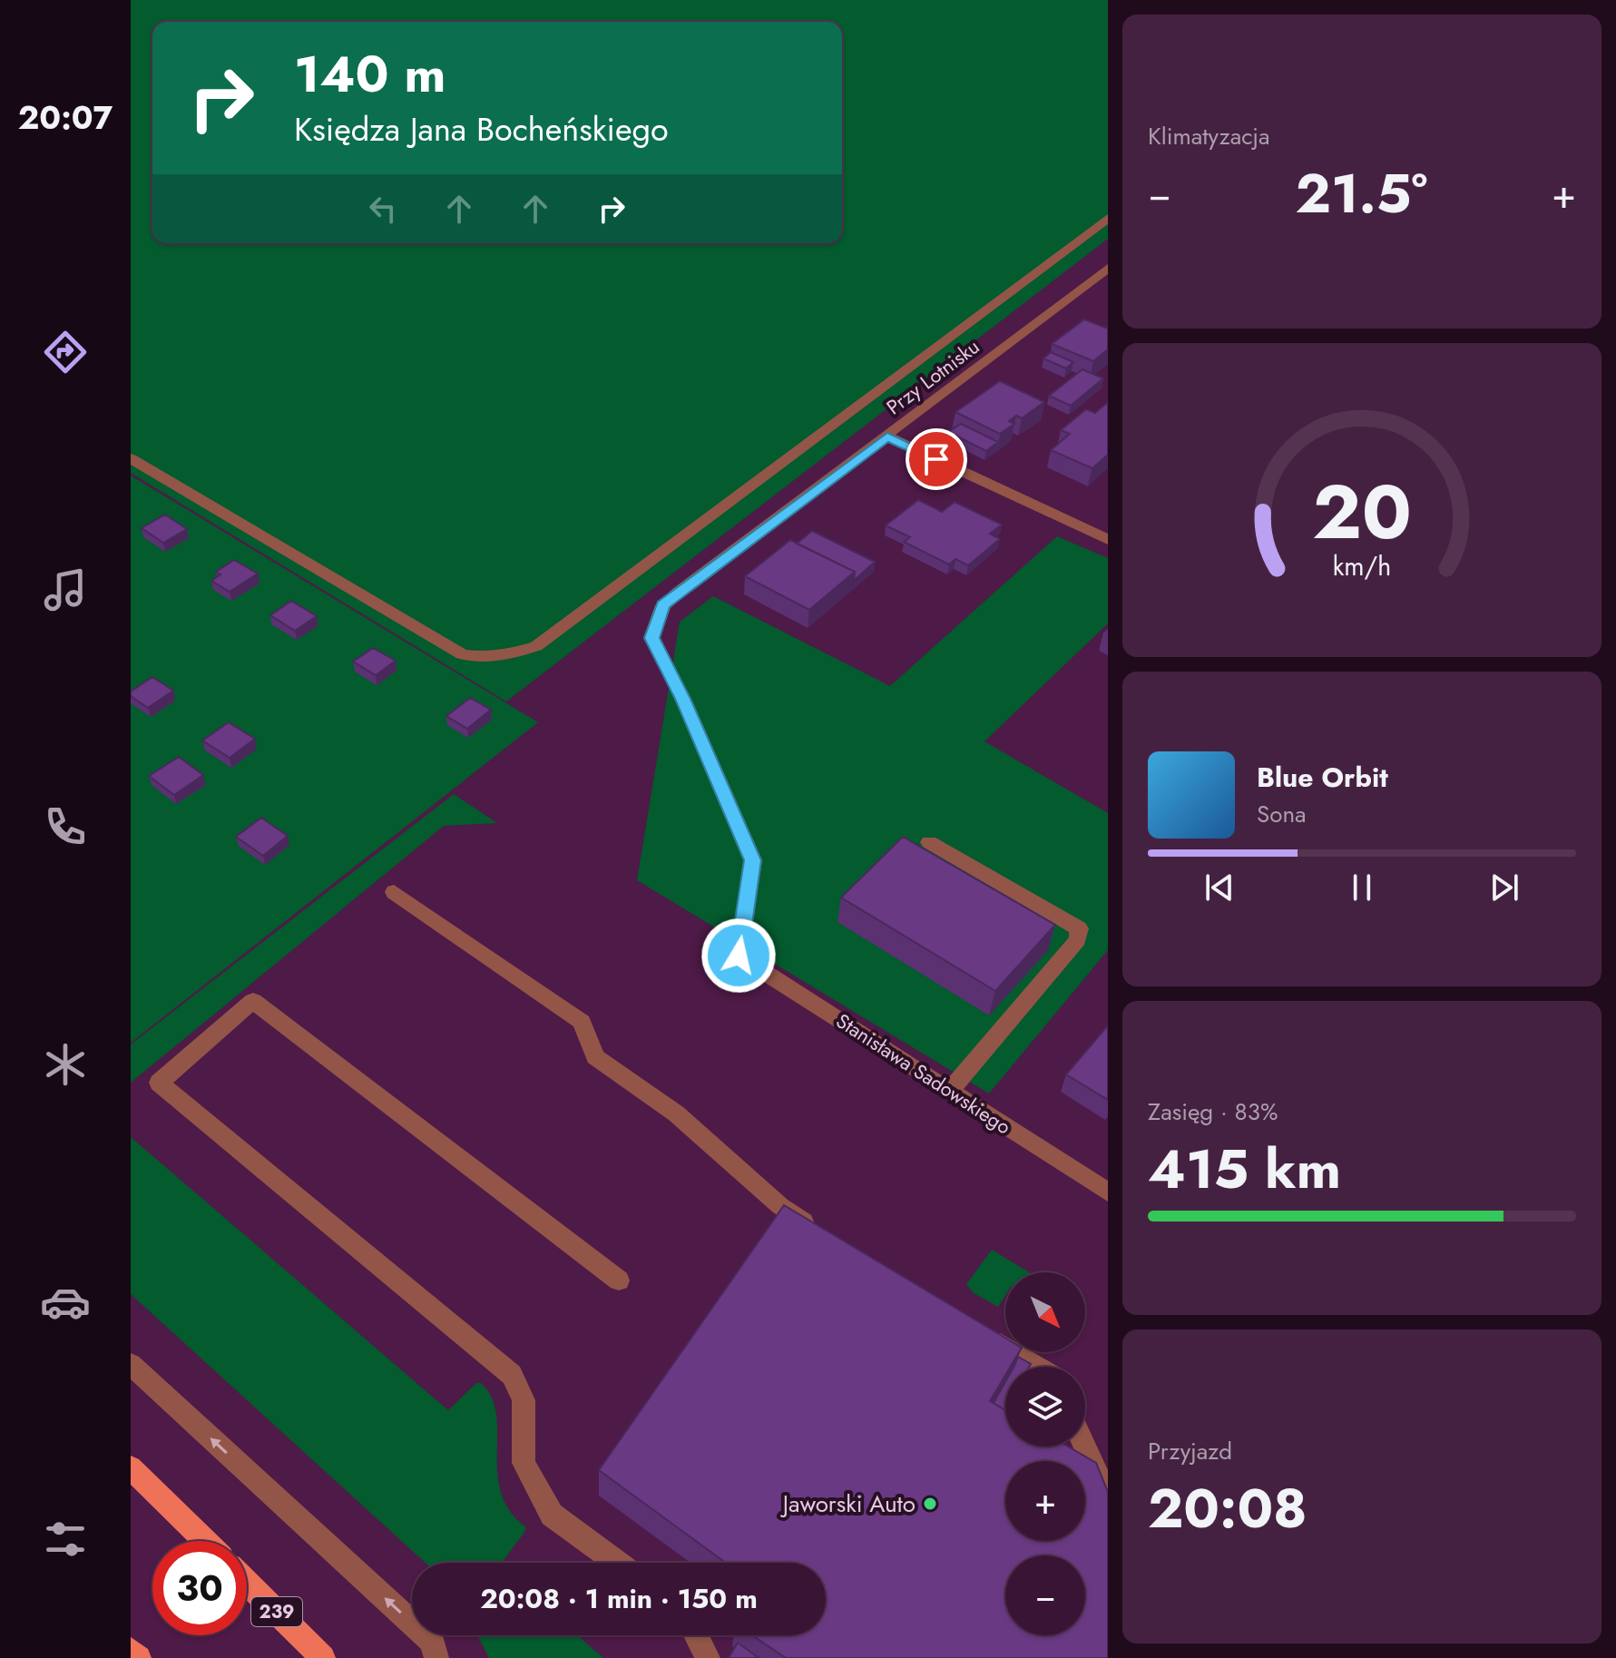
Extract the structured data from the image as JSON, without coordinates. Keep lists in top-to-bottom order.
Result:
{
  "streets": {
    "main road": ["239"],
    "street": ["Przy Lotnisku", "Stanisława Sadowskiego"]
  },
  "crossings": [
    ["Przy Lotnisku", "Stanisława Sadowskiego"]
  ],
  "places": ["Jaworski Auto"],
  "north": "bottom right",
  "page": {
    "tabs": "20:07",
    "tile": [
      "Klimatyzacja",
      ["Zasięg · 83%", "415 km"],
      ["Przyjazd", "20:08"]
    ],
    "turn": ["140 m", "Księdza Jana Bocheńskiego"],
    "heat": ["−", "21.5°", "+"],
    "song": ["Blue Orbit", "Sona"],
    "map_buttons": ["+", "−"],
    "limit": "30",
    "trip": "20:08 · 1 min · 150 m",
    "gauge": ["20", "km/h"]
  }
}
